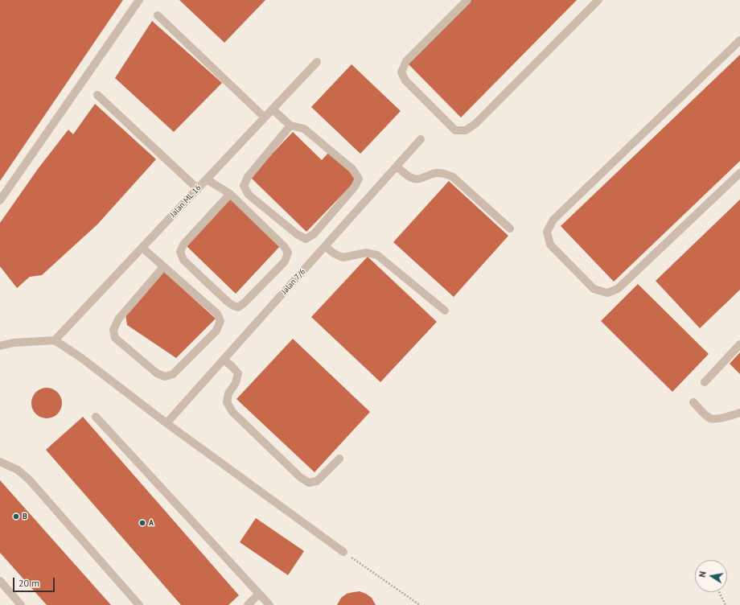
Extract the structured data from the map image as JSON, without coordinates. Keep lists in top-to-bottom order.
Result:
{
  "streets": {
    "street": ["Jalan ML 16", "Jalan 7/6"]
  },
  "places": ["B", "A"],
  "scale_bar": "20 m",
  "north": "left"
}
